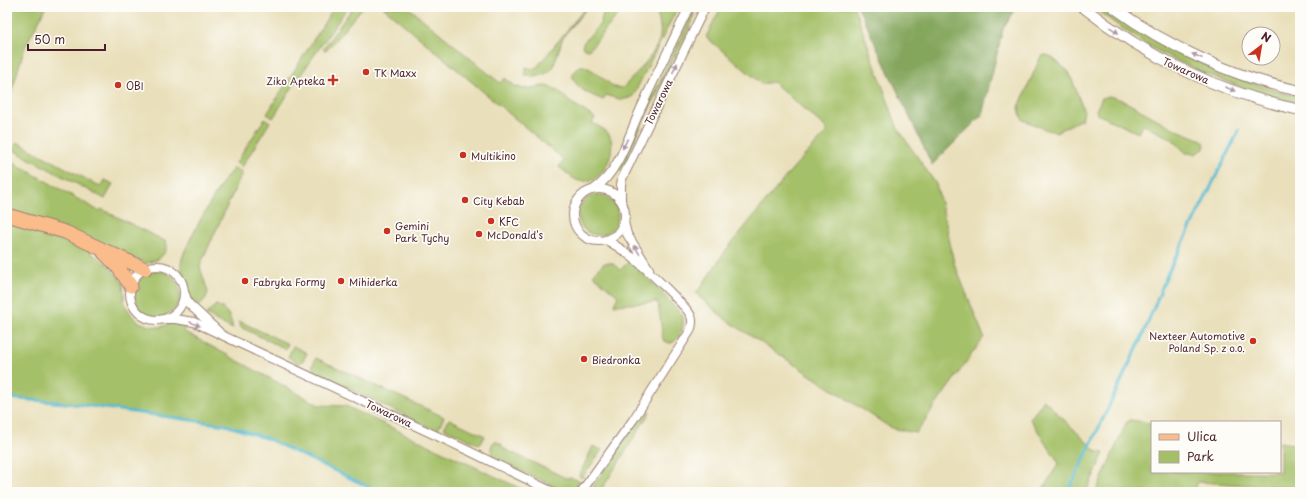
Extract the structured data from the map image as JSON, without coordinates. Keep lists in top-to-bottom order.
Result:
{
  "streets": {
    "street": ["Towarowa"]
  },
  "places": {
    "other": [
      "TK Maxx",
      "OBI",
      "Multikino",
      "City Kebab",
      "KFC",
      "Gemini Park Tychy",
      "McDonald's",
      "Fabryka Formy",
      "Mihiderka",
      "Nexteer Automotive Poland Sp. z o.o.",
      "Biedronka"
    ],
    "health": ["Ziko Apteka"]
  },
  "legend": ["Ulica", "Park"],
  "scale_bar": "50 m",
  "north": "top right"
}
